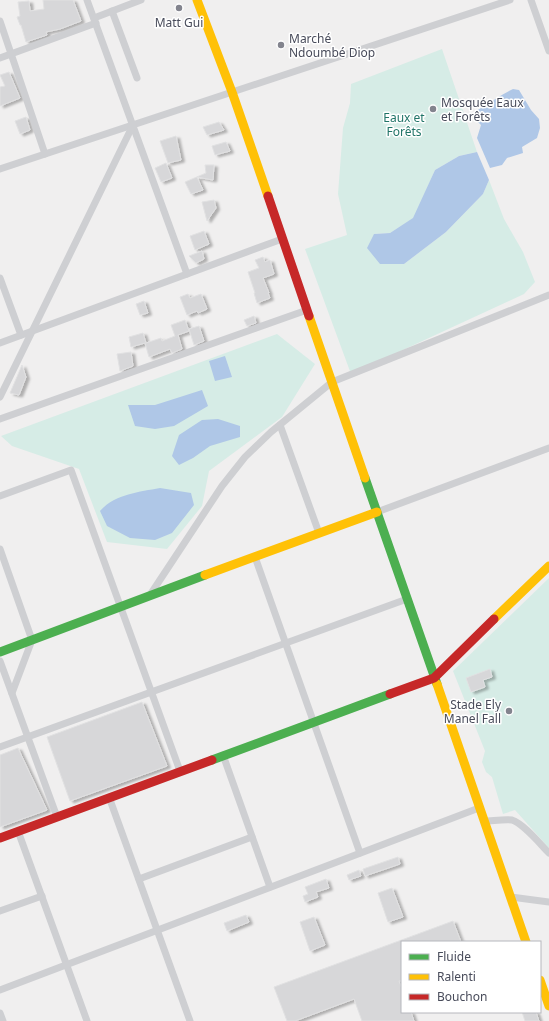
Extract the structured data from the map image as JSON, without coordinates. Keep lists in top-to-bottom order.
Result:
{
  "parks": ["Eaux et Forêts"],
  "places": [
    "Matt Gui",
    "Marché Ndoumbé Diop",
    "Mosquée Eaux et Forêts",
    "Stade Ely Manel Fall"
  ],
  "legend": ["Fluide", "Ralenti", "Bouchon"]
}
